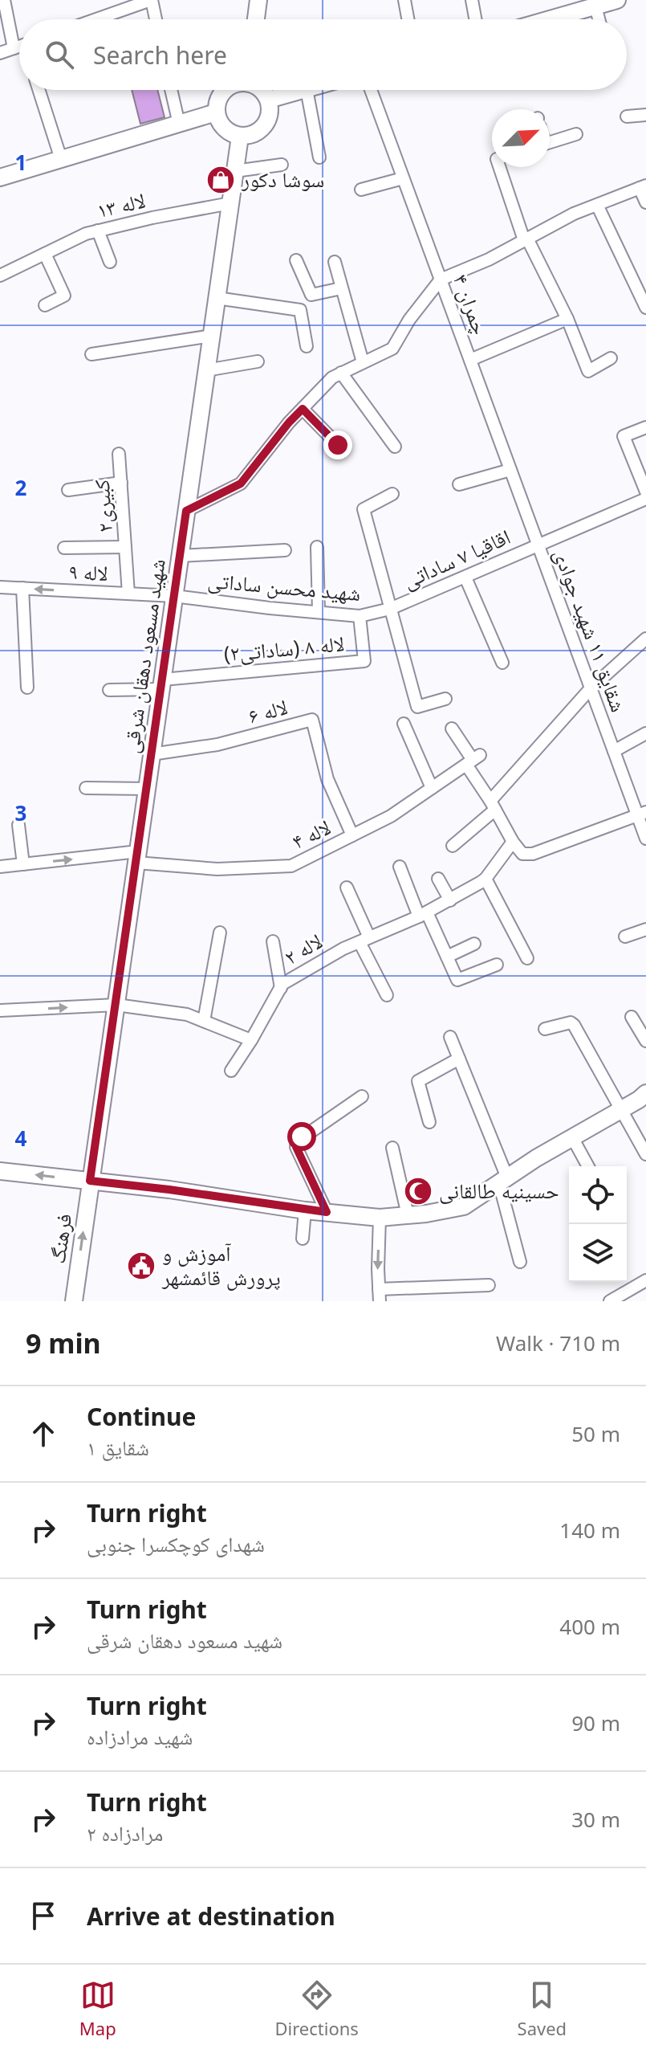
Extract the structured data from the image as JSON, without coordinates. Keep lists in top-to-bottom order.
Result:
{
  "streets": {
    "main road": ["شهید مسعود دهقان شرقی", "فرهنگ"],
    "street": [
      "لاله ۱۳",
      "چمران ۴",
      "کبیری۲",
      "اقاقیا ۷ ساداتی",
      "لاله ۹",
      "شهید محسن ساداتی",
      "شقایق ۱۱ شهید جوادی",
      "لاله ۸ (ساداتی۲)",
      "لاله ۶",
      "لاله ۴",
      "لاله ۲"
    ]
  },
  "crossings": [
    ["لاله ۱۳", "شهید مسعود دهقان شرقی"],
    ["چمران ۴", "اقاقیا ۷ ساداتی"],
    ["چمران ۴", "شقایق ۱۱ شهید جوادی"],
    ["کبیری۲", "لاله ۹"],
    ["اقاقیا ۷ ساداتی", "شهید محسن ساداتی"],
    ["اقاقیا ۷ ساداتی", "شقایق ۱۱ شهید جوادی"],
    ["لاله ۹", "شهید محسن ساداتی"],
    ["لاله ۹", "شهید مسعود دهقان شرقی"],
    ["شهید محسن ساداتی", "لاله ۸ (ساداتی۲)"],
    ["شهید محسن ساداتی", "شهید مسعود دهقان شرقی"],
    ["لاله ۸ (ساداتی۲)", "شهید مسعود دهقان شرقی"],
    ["شهید مسعود دهقان شرقی", "لاله ۶"],
    ["شهید مسعود دهقان شرقی", "لاله ۴"],
    ["شهید مسعود دهقان شرقی", "فرهنگ"],
    ["لاله ۶", "لاله ۴"]
  ],
  "one_way": ["فرهنگ"],
  "places": {
    "shop": ["سوشا دکور"],
    "mosque": ["حسینیه طالقانی"],
    "public building": ["آموزش و پرورش قائمشهر"]
  },
  "north": "top right",
  "page": {
    "search": "Search here",
    "heading": ["9 min", "Walk · 710 m"],
    "list": [
      ["Continue", "شقایق ۱", "50 m"],
      ["Turn right", "شهدای کوچکسرا جنوبی", "140 m"],
      ["Turn right", "شهید مسعود دهقان شرقی", "400 m"],
      ["Turn right", "شهید مرادزاده", "90 m"],
      ["Turn right", "مرادزاده ۲", "30 m"],
      "Arrive at destination"
    ],
    "nav": ["Map", "Directions", "Saved"]
  },
  "grid": {
    "rows": [
      "1",
      "2",
      "3",
      "4"
    ]
  }
}
